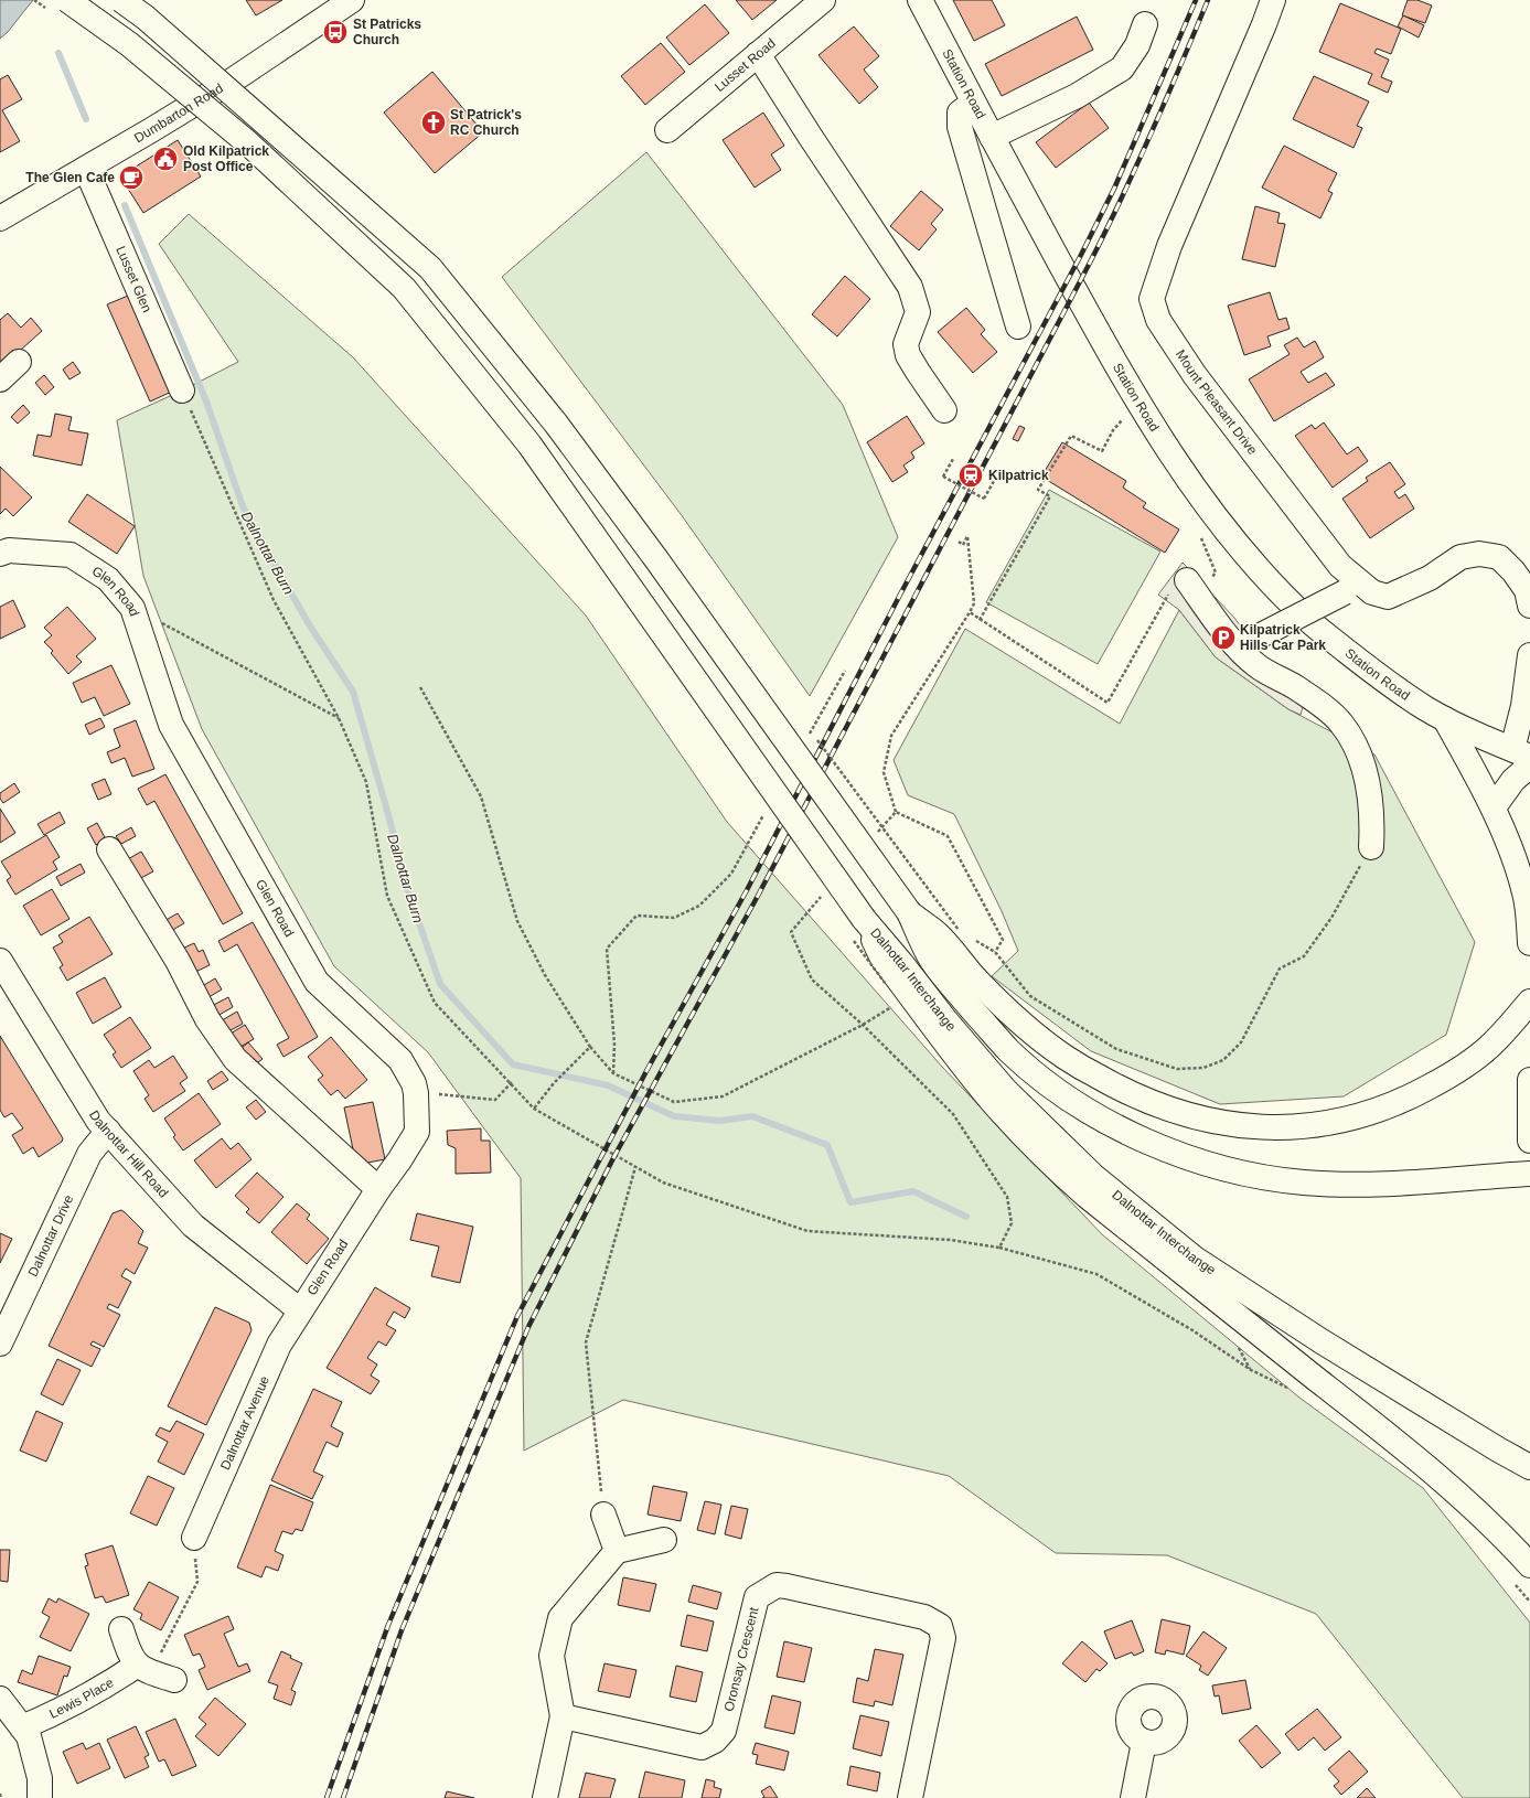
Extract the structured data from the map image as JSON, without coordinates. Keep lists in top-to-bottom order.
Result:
{
  "streets": {
    "main road": [
      "Lusset Road",
      "Station Road",
      "Dumbarton Road",
      "Lusset Glen",
      "Mount Pleasant Drive",
      "Glen Road",
      "Dalnottar Interchange",
      "Dalnottar Hill Road",
      "Dalnottar Drive",
      "Dalnottar Avenue",
      "Oronsay Crescent",
      "Lewis Place"
    ]
  },
  "crossings": [
    ["Dumbarton Road", "Lusset Glen"],
    ["Glen Road", "Dalnottar Hill Road"],
    ["Glen Road", "Dalnottar Avenue"],
    ["Dalnottar Hill Road", "Dalnottar Drive"],
    ["Dalnottar Hill Road", "Dalnottar Avenue"]
  ],
  "water": ["Dalnottar Burn"],
  "places": {
    "bus stop": ["St Patricks Church"],
    "church": ["St Patrick's RC Church"],
    "public building": ["Old Kilpatrick Post Office"],
    "cafe": ["The Glen Cafe"],
    "station": ["Kilpatrick"],
    "parking": ["Kilpatrick Hills Car Park"]
  }
}
